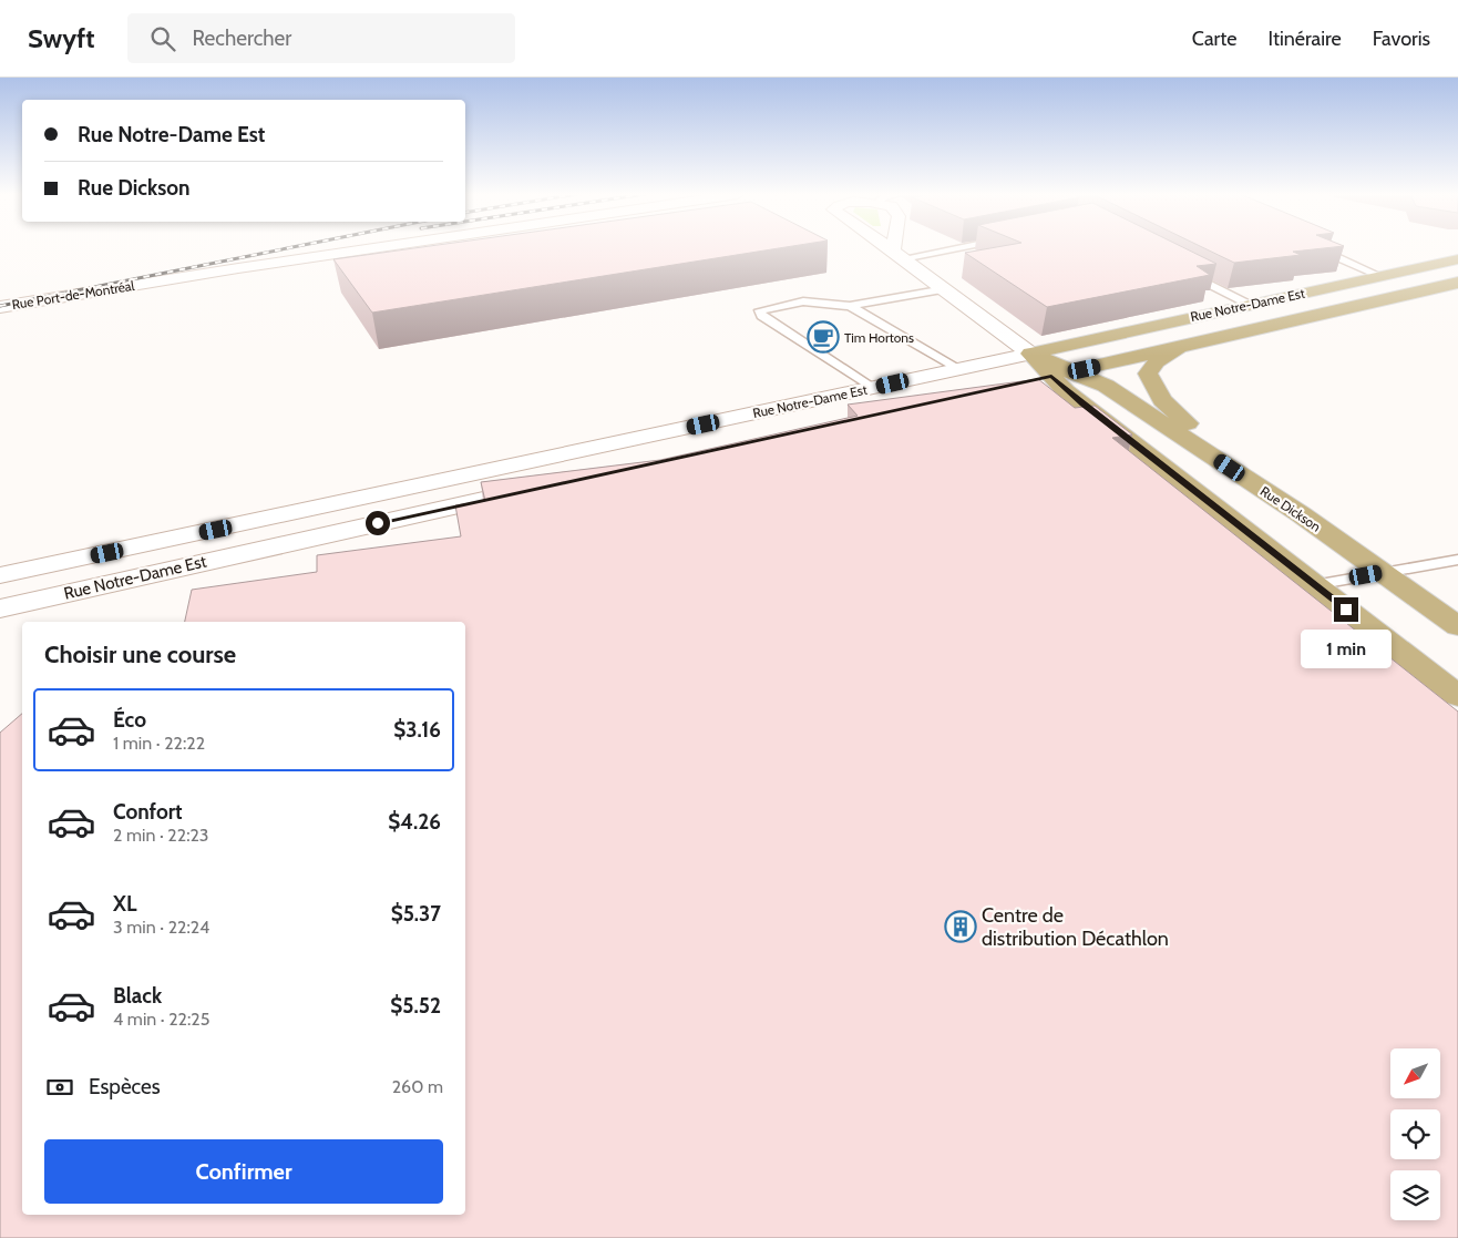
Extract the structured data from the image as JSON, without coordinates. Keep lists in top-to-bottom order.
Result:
{
  "streets": {
    "main road": ["Rue Notre-Dame Est", "Rue Dickson"],
    "street": ["Rue Port-de-Montréal"]
  },
  "crossings": [
    ["Rue Notre-Dame Est", "Rue Dickson"]
  ],
  "places": {
    "cafe": ["Tim Hortons"],
    "building": ["Centre de distribution Décathlon"]
  },
  "north": "bottom left",
  "page": {
    "header": "Swyft",
    "search": "Rechercher",
    "nav": ["Carte", "Itinéraire", "Favoris"],
    "banner": ["Rue Notre-Dame Est", "Rue Dickson"],
    "heading": "Choisir une course",
    "bubble": "1 min",
    "list": [
      {
        "name": "Éco",
        "note": "1 min · 22:22",
        "value": "$3.16"
      },
      {
        "name": "Confort",
        "note": "2 min · 22:23",
        "value": "$4.26"
      },
      {
        "name": "XL",
        "note": "3 min · 22:24",
        "value": "$5.37"
      },
      {
        "name": "Black",
        "note": "4 min · 22:25",
        "value": "$5.52"
      }
    ],
    "pay": ["Espèces", "260 m"],
    "buttons": "Confirmer"
  }
}
